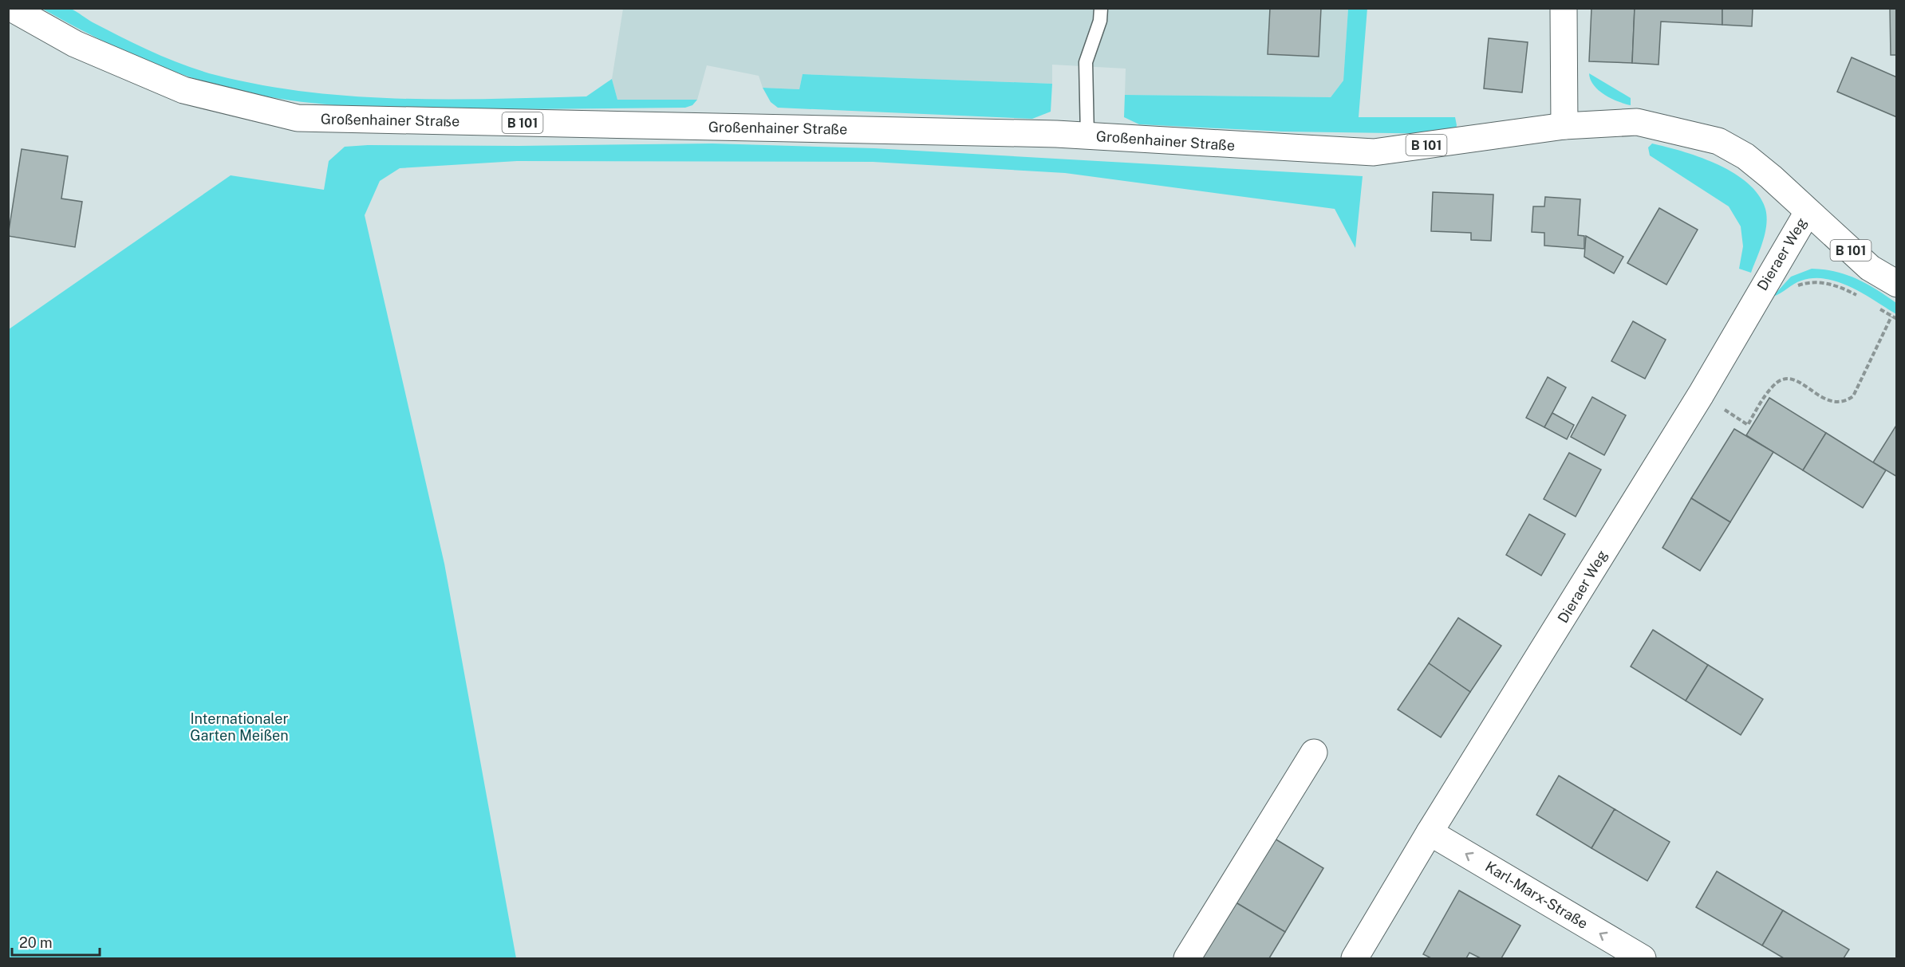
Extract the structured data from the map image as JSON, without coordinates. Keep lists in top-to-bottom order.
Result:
{
  "streets": {
    "main road": [
      "Großenhainer Straße",
      "B 101",
      "Dieraer Weg",
      "Karl-Marx-Straße"
    ]
  },
  "crossings": [
    ["Großenhainer Straße", "B 101"],
    ["B 101", "Dieraer Weg"],
    ["Dieraer Weg", "Karl-Marx-Straße"]
  ],
  "one_way": ["Karl-Marx-Straße"],
  "parks": ["Internationaler Garten Meißen"],
  "scale_bar": "20 m"
}
